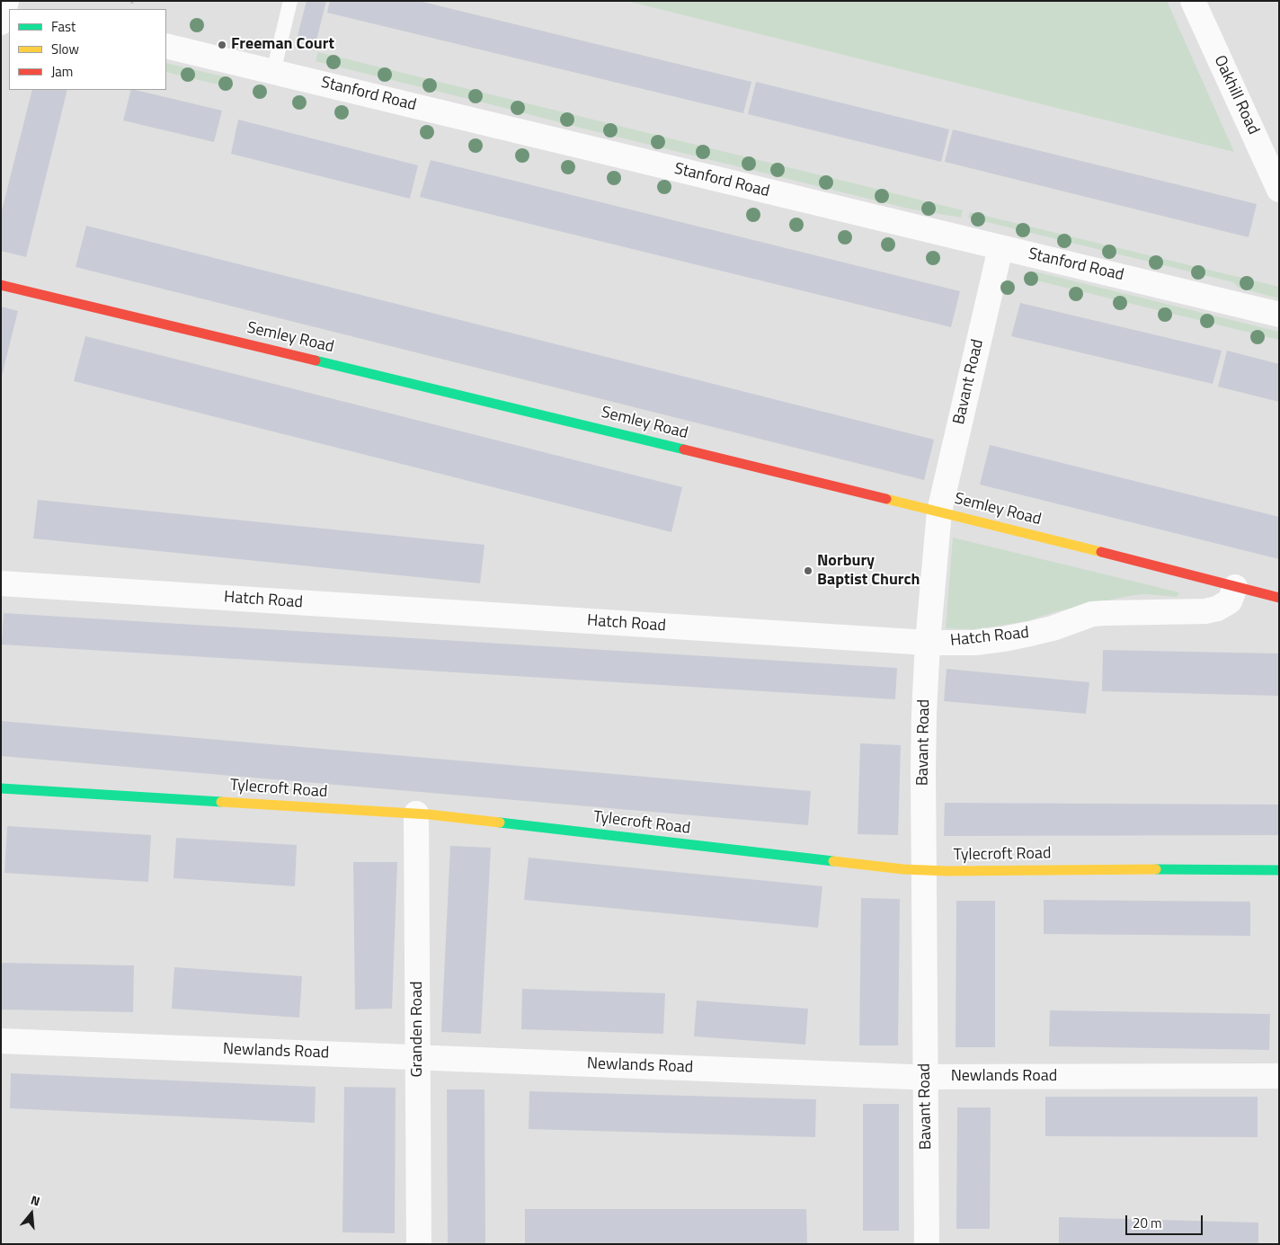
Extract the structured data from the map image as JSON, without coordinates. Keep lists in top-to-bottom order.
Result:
{
  "streets": {
    "street": [
      "Stanford Road",
      "Oakhill Road",
      "Semley Road",
      "Bavant Road",
      "Hatch Road",
      "Tylecroft Road",
      "Granden Road",
      "Newlands Road"
    ]
  },
  "crossings": [
    ["Stanford Road", "Bavant Road"],
    ["Semley Road", "Bavant Road"],
    ["Semley Road", "Hatch Road"],
    ["Bavant Road", "Hatch Road"],
    ["Bavant Road", "Tylecroft Road"],
    ["Bavant Road", "Newlands Road"],
    ["Tylecroft Road", "Granden Road"],
    ["Granden Road", "Newlands Road"]
  ],
  "places": ["Freeman Court", "Norbury Baptist Church"],
  "legend": ["Fast", "Slow", "Jam"],
  "scale_bar": "20 m",
  "north": "top"
}
